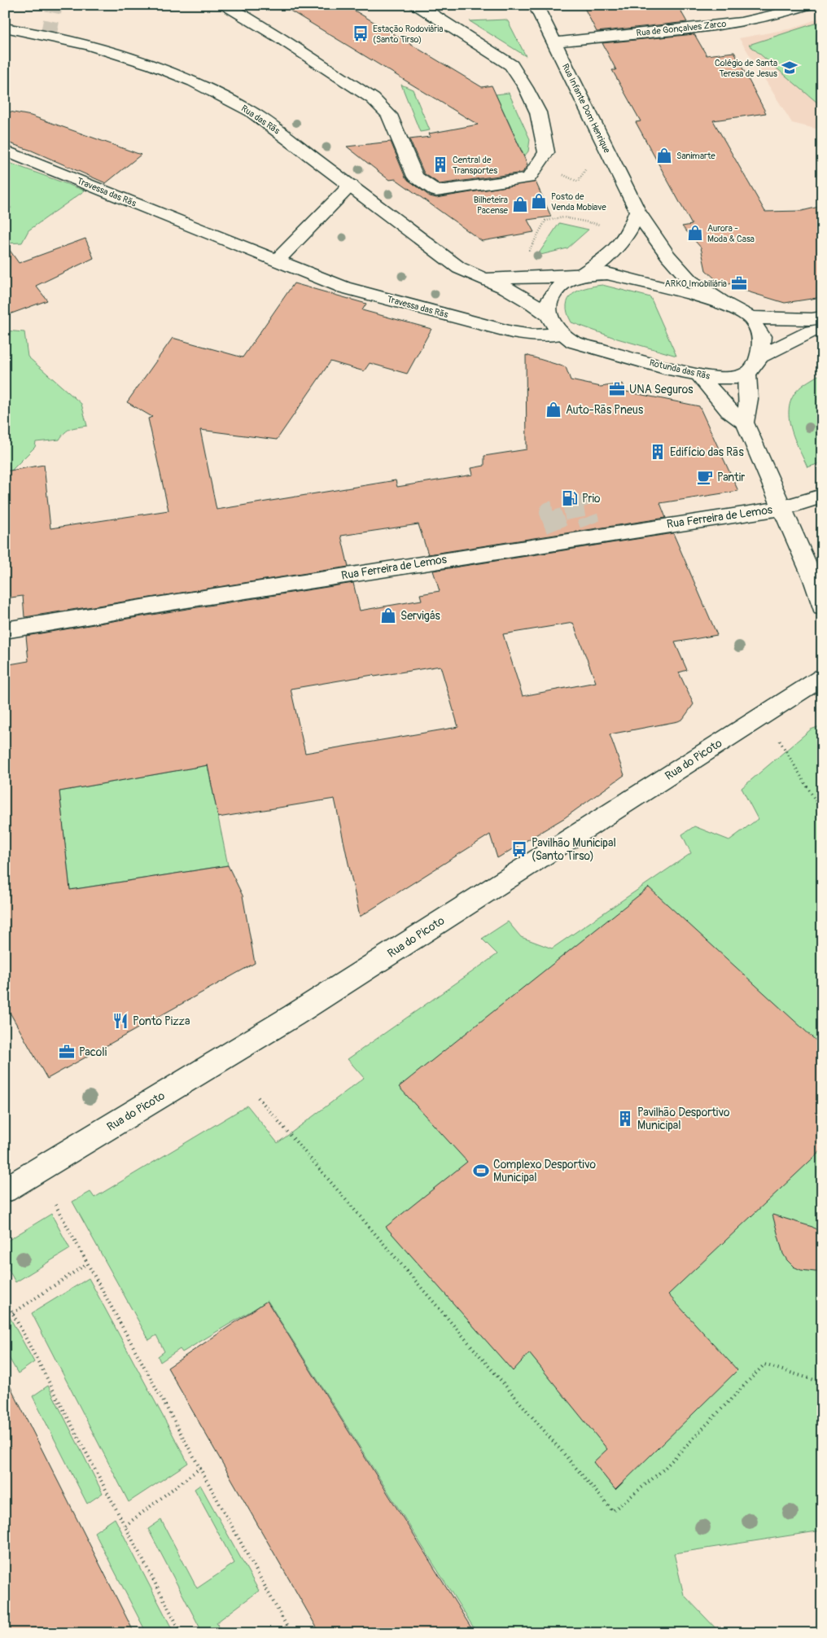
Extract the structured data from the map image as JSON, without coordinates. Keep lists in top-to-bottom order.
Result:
{
  "streets": {
    "street": [
      "Rua de Gonçalves Zarco",
      "Rua Infante Dom Henrique",
      "Rua das Rãs",
      "Travessa das Rãs",
      "Rotunda das Rãs",
      "Rua Ferreira de Lemos",
      "Rua do Picoto"
    ]
  },
  "crossings": [
    ["Rua de Gonçalves Zarco", "Rua Infante Dom Henrique"],
    ["Rua das Rãs", "Rotunda das Rãs"],
    ["Travessa das Rãs", "Rotunda das Rãs"]
  ],
  "places": {
    "bus stop": ["Estação Rodoviária (Santo Tirso)", "Pavilhão Municipal (Santo Tirso)"],
    "school or university": ["Colégio de Santa Teresa de Jesus"],
    "shop": [
      "Sanimarte",
      "Posto de Venda Mobiave",
      "Bilheteira Pacense",
      "Aurora - Moda & Casa",
      "Auto-Rãs Pneus",
      "Servigás"
    ],
    "building": ["Central de Transportes", "Edifício das Rãs", "Pavilhão Desportivo Municipal"],
    "office": ["ARKO Imobiliária", "UNA Seguros", "Pacoli"],
    "cafe": ["Pantir"],
    "fuel station": ["Prio"],
    "restaurant": ["Ponto Pizza"],
    "sports": ["Complexo Desportivo Municipal"]
  }
}
